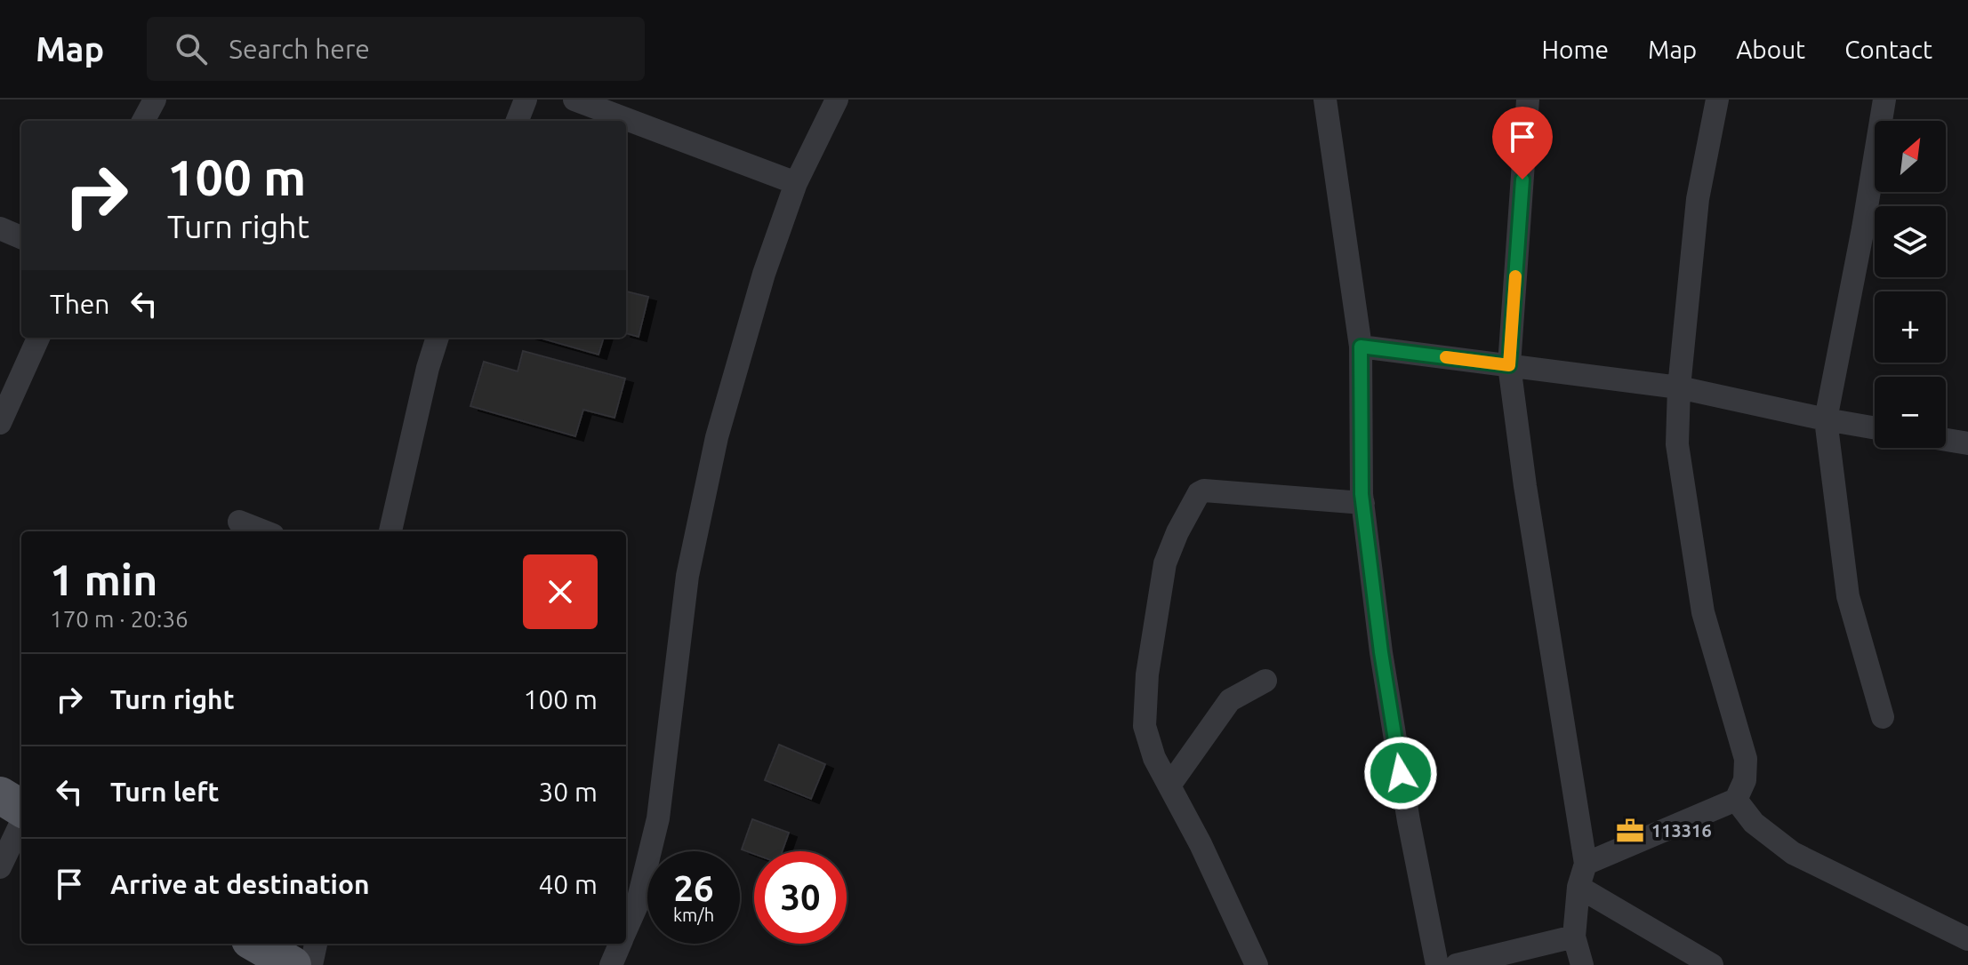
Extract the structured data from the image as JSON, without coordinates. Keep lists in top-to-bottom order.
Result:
{
  "places": {
    "office": ["113316"]
  },
  "north": "top right",
  "page": {
    "header": "Map",
    "search": "Search here",
    "nav": [
      "Home",
      "Map",
      "About",
      "Contact"
    ],
    "map_buttons": ["+", "−"],
    "turn": ["100 m", "Turn right"],
    "then": "Then",
    "heading": ["1 min", "170 m · 20:36"],
    "list": [
      {
        "name": "Turn right",
        "value": "100 m"
      },
      {
        "name": "Turn left",
        "value": "30 m"
      },
      {
        "name": "Arrive at destination",
        "value": "40 m"
      }
    ],
    "speed": "26 km/h",
    "limit": "30"
  }
}
